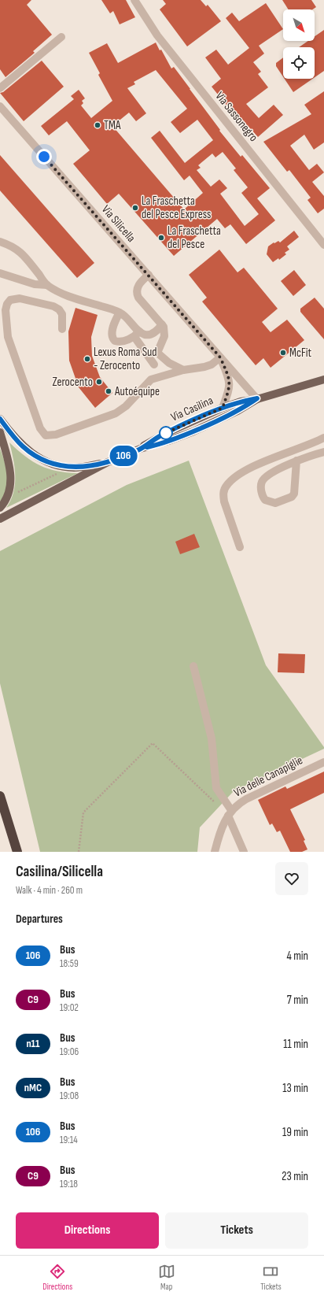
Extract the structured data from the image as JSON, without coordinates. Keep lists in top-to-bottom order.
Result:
{
  "streets": {
    "main road": ["Via Casilina"],
    "street": ["Via Sassonegro", "Via Silicella", "Via delle Canapiglie"]
  },
  "crossings": [
    ["Via Silicella", "Via Casilina"]
  ],
  "places": [
    "TMA",
    "La Fraschetta del Pesce Express",
    "La Fraschetta del Pesce",
    "McFit",
    "Lexus Roma Sud - Zerocento",
    "Zerocento",
    "Autoéquipe"
  ],
  "lines": ["bus line 106"],
  "north": "bottom right",
  "page": {
    "on_map": "106",
    "heading": [
      ["Casilina/Silicella", "Walk · 4 min · 260 m"],
      "Departures"
    ],
    "list": [
      {
        "mark": "106",
        "name": "Bus",
        "note": "18:59",
        "value": "4 min"
      },
      {
        "mark": "C9",
        "name": "Bus",
        "note": "19:02",
        "value": "7 min"
      },
      {
        "mark": "n11",
        "name": "Bus",
        "note": "19:06",
        "value": "11 min"
      },
      {
        "mark": "nMC",
        "name": "Bus",
        "note": "19:08",
        "value": "13 min"
      },
      {
        "mark": "106",
        "name": "Bus",
        "note": "19:14",
        "value": "19 min"
      },
      {
        "mark": "C9",
        "name": "Bus",
        "note": "19:18",
        "value": "23 min"
      }
    ],
    "buttons": ["Directions", "Tickets"],
    "tabs": ["Directions", "Map", "Tickets"]
  }
}
